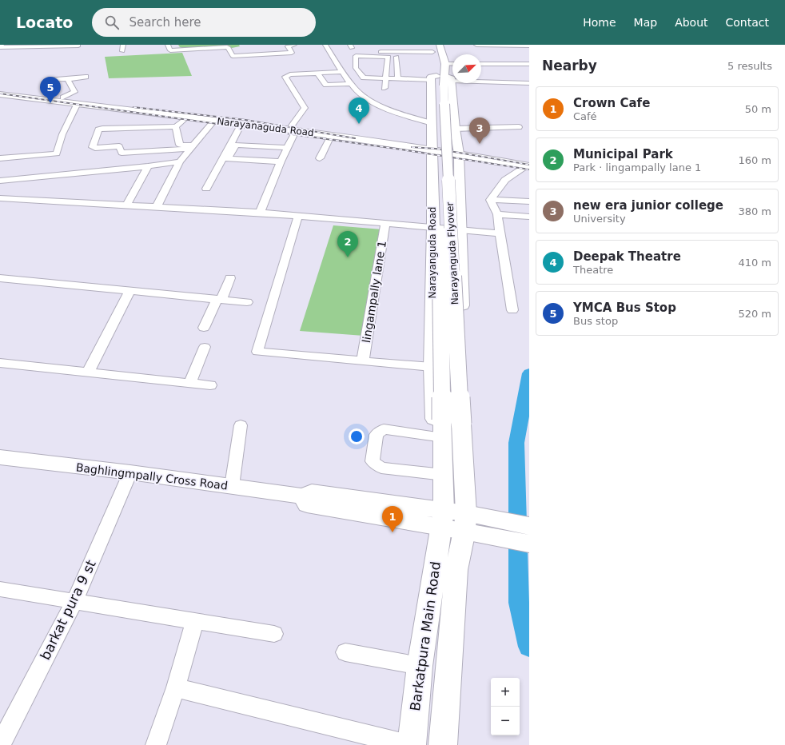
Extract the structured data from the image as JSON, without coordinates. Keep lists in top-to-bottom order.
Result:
{
  "streets": {
    "main road": [
      "Narayanaguda Road",
      "Narayanguda Road",
      "Narayanguda Flyover",
      "Baghlingmpally Cross Road",
      "Barkatpura Main Road"
    ],
    "street": ["lingampally lane 1", "barkat pura 9 st"]
  },
  "crossings": [
    ["Narayanaguda Road", "Narayanguda Road"],
    ["Narayanguda Road", "Narayanguda Flyover"],
    ["Narayanguda Flyover", "Baghlingmpally Cross Road"],
    ["Narayanguda Flyover", "Barkatpura Main Road"],
    ["Baghlingmpally Cross Road", "barkat pura 9 st"],
    ["Baghlingmpally Cross Road", "Barkatpura Main Road"]
  ],
  "north": "top right",
  "page": {
    "header": "Locato",
    "search": "Search here",
    "nav": [
      "Home",
      "Map",
      "About",
      "Contact"
    ],
    "heading": ["Nearby", "5 results"],
    "pins": [
      "5",
      "4",
      "3",
      "2",
      "1"
    ],
    "list": [
      {
        "mark": "1",
        "name": "Crown Cafe",
        "note": "Café",
        "value": "50 m"
      },
      {
        "mark": "2",
        "name": "Municipal Park",
        "note": "Park · lingampally lane 1",
        "value": "160 m"
      },
      {
        "mark": "3",
        "name": "new era junior college",
        "note": "University",
        "value": "380 m"
      },
      {
        "mark": "4",
        "name": "Deepak Theatre",
        "note": "Theatre",
        "value": "410 m"
      },
      {
        "mark": "5",
        "name": "YMCA Bus Stop",
        "note": "Bus stop",
        "value": "520 m"
      }
    ],
    "map_buttons": ["+", "−"]
  }
}
